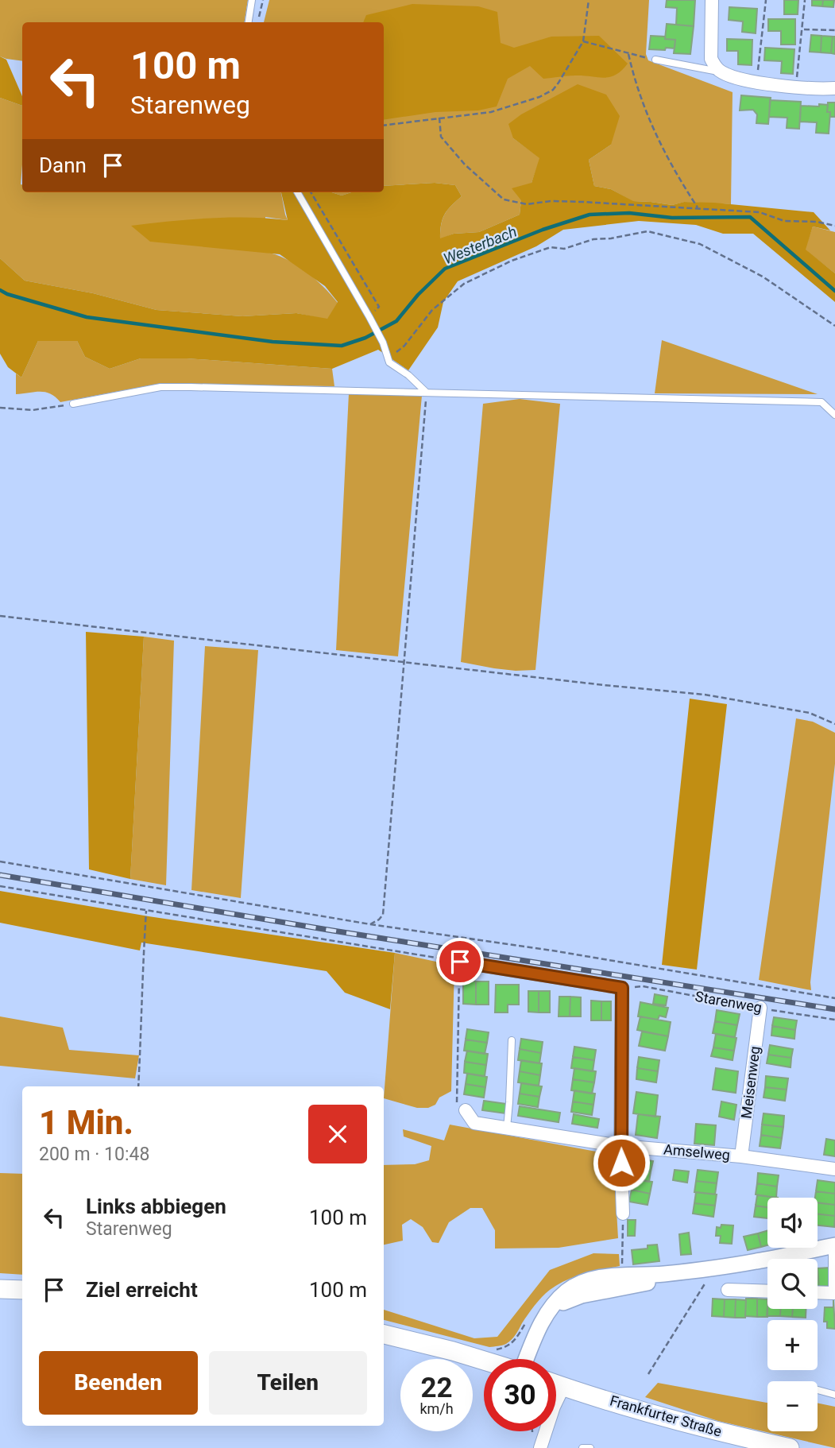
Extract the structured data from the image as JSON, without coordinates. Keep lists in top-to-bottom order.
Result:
{
  "streets": {
    "main road": ["Frankfurter Straße"],
    "street": ["Meisenweg", "Amselweg"],
    "path": ["Starenweg"]
  },
  "crossings": [
    ["Starenweg", "Meisenweg"],
    ["Meisenweg", "Amselweg"]
  ],
  "water": ["Westerbach"],
  "page": {
    "turn": ["100 m", "Starenweg"],
    "then": "Dann",
    "heading": ["1 Min.", "200 m · 10:48"],
    "list": [
      {
        "name": "Links abbiegen",
        "note": "Starenweg",
        "value": "100 m"
      },
      {
        "name": "Ziel erreicht",
        "value": "100 m"
      }
    ],
    "map_buttons": ["+", "−"],
    "buttons": ["Beenden", "Teilen"],
    "speed": "22 km/h",
    "limit": "30"
  }
}
